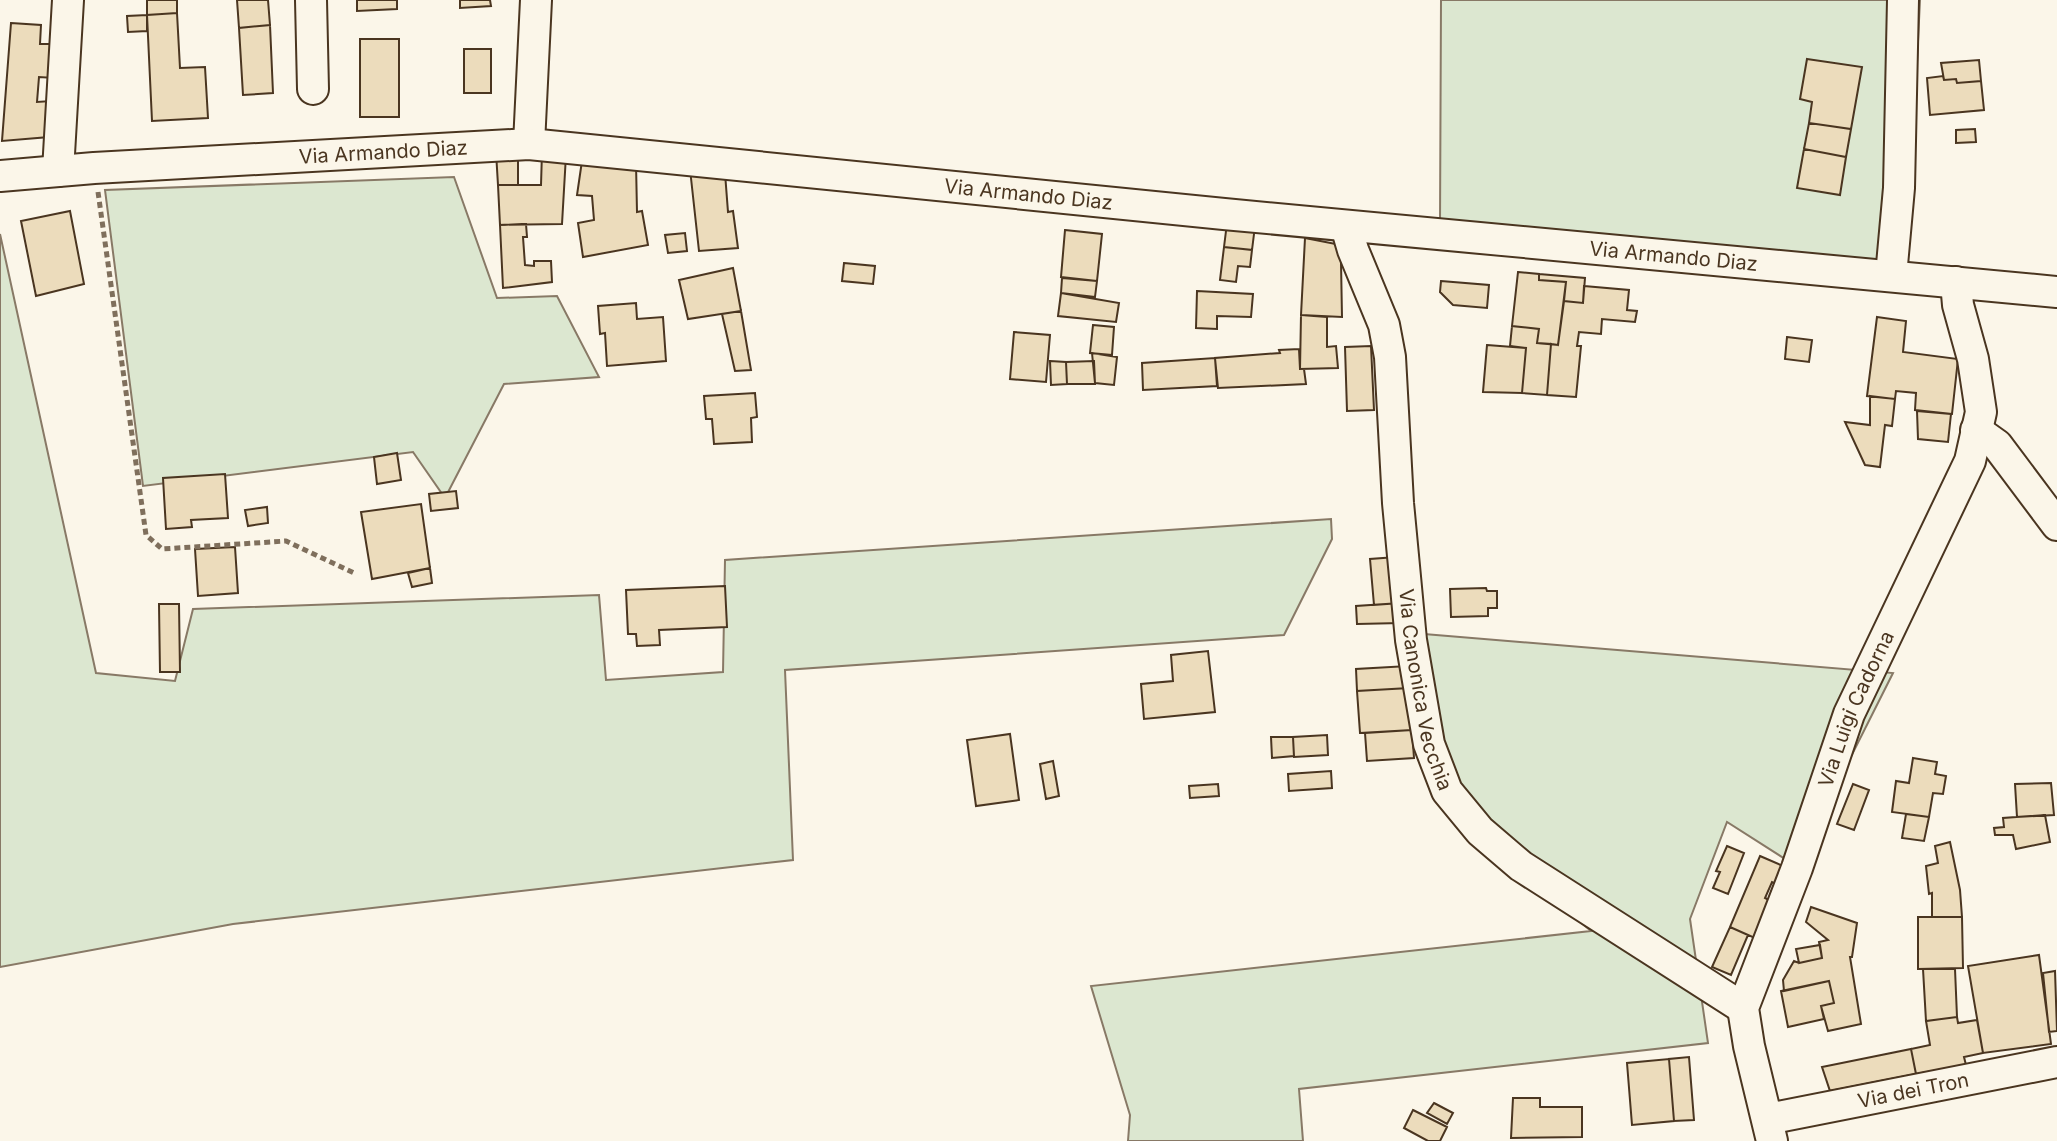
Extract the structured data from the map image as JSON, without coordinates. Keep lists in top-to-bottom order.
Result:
{
  "streets": {
    "street": [
      "Via Armando Diaz",
      "Via Canonica Vecchia",
      "Via Luigi Cadorna",
      "Via dei Tron"
    ]
  },
  "crossings": [
    ["Via Armando Diaz", "Via Canonica Vecchia"],
    ["Via Armando Diaz", "Via Luigi Cadorna"],
    ["Via Canonica Vecchia", "Via Luigi Cadorna"]
  ]
}
